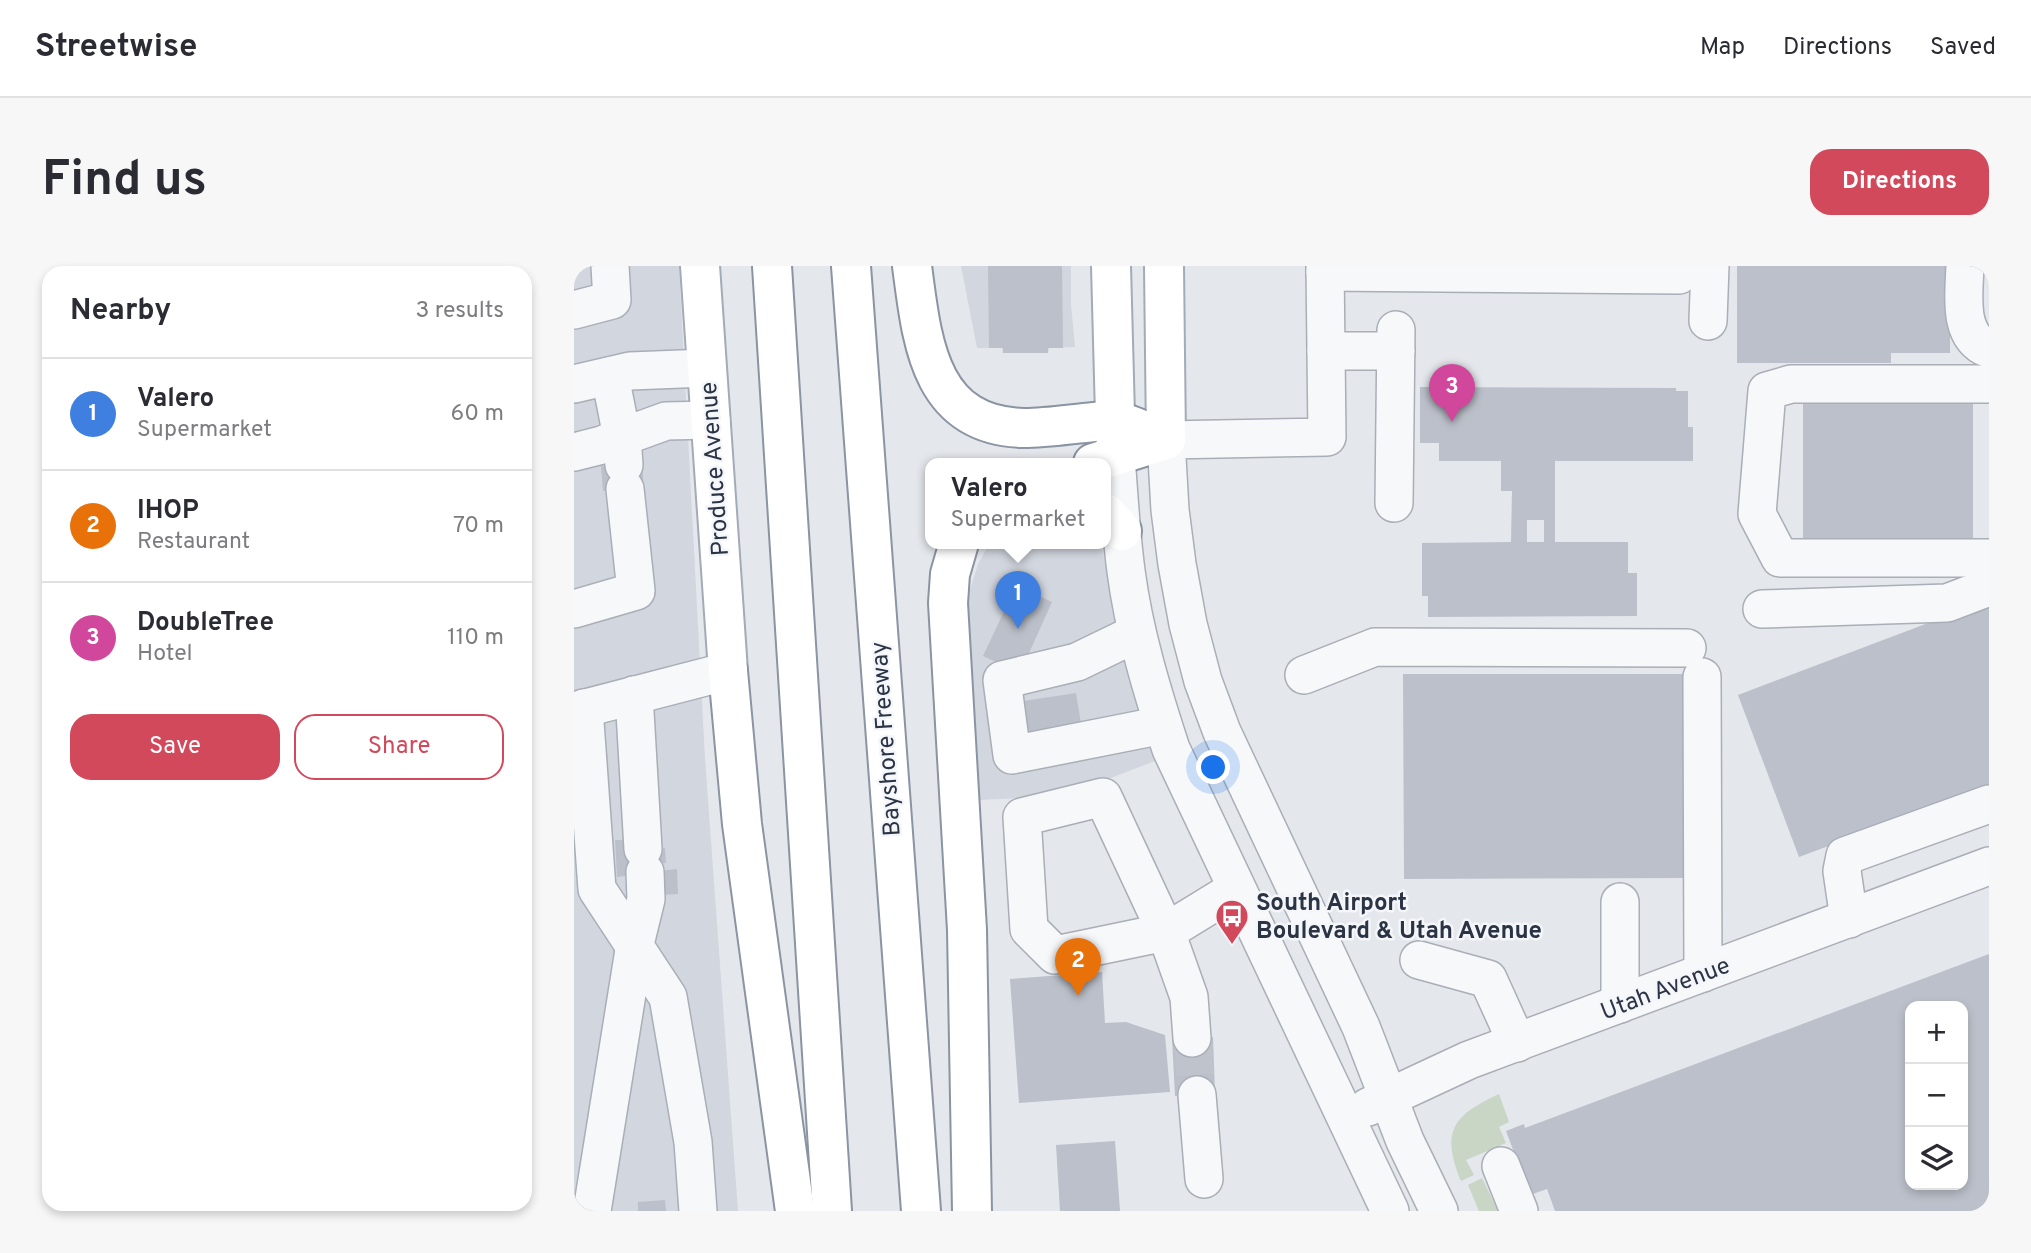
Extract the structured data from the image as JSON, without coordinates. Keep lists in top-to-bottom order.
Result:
{
  "streets": {
    "main road": ["Produce Avenue", "Bayshore Freeway"],
    "street": ["Utah Avenue"]
  },
  "places": {
    "bus stop": ["South Airport Boulevard & Utah Avenue"]
  },
  "page": {
    "header": "Streetwise",
    "nav": ["Map", "Directions", "Saved"],
    "buttons": [
      "Directions",
      ["Save", "Share"]
    ],
    "title": "Find us",
    "heading": ["Nearby", "3 results"],
    "list": [
      {
        "mark": "1",
        "name": "Valero",
        "note": "Supermarket",
        "value": "60 m"
      },
      {
        "mark": "2",
        "name": "IHOP",
        "note": "Restaurant",
        "value": "70 m"
      },
      {
        "mark": "3",
        "name": "DoubleTree",
        "note": "Hotel",
        "value": "110 m"
      }
    ],
    "pins": ["3", "1", "2"],
    "popup": ["Valero", "Supermarket"],
    "map_buttons": ["+", "−"]
  }
}
